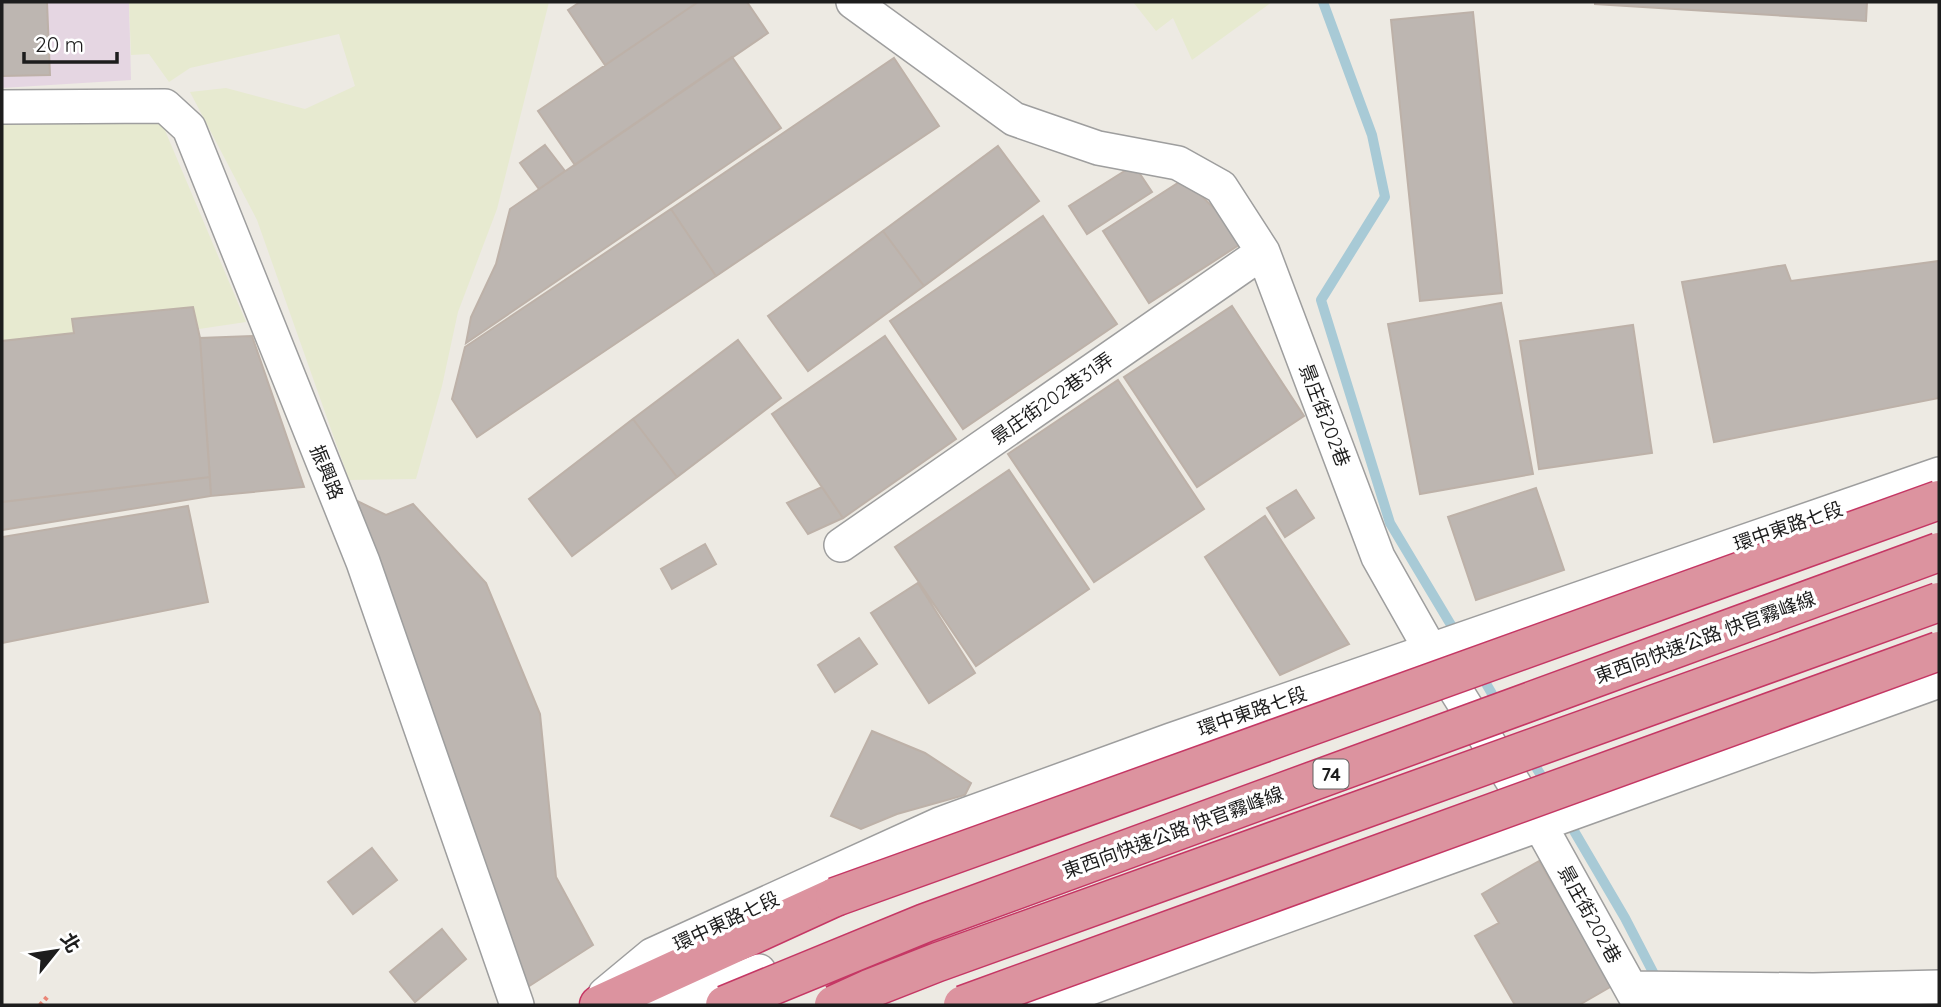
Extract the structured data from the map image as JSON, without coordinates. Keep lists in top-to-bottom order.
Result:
{
  "streets": {
    "highway": ["東西向快速公路 快官霧峰線", "74"],
    "street": [
      "景庄街202巷31弄",
      "景庄街202巷",
      "振興路",
      "環中東路七段"
    ]
  },
  "crossings": [
    ["景庄街202巷31弄", "景庄街202巷"],
    ["景庄街202巷", "環中東路七段"]
  ],
  "scale_bar": "20 m",
  "north": "top right"
}
